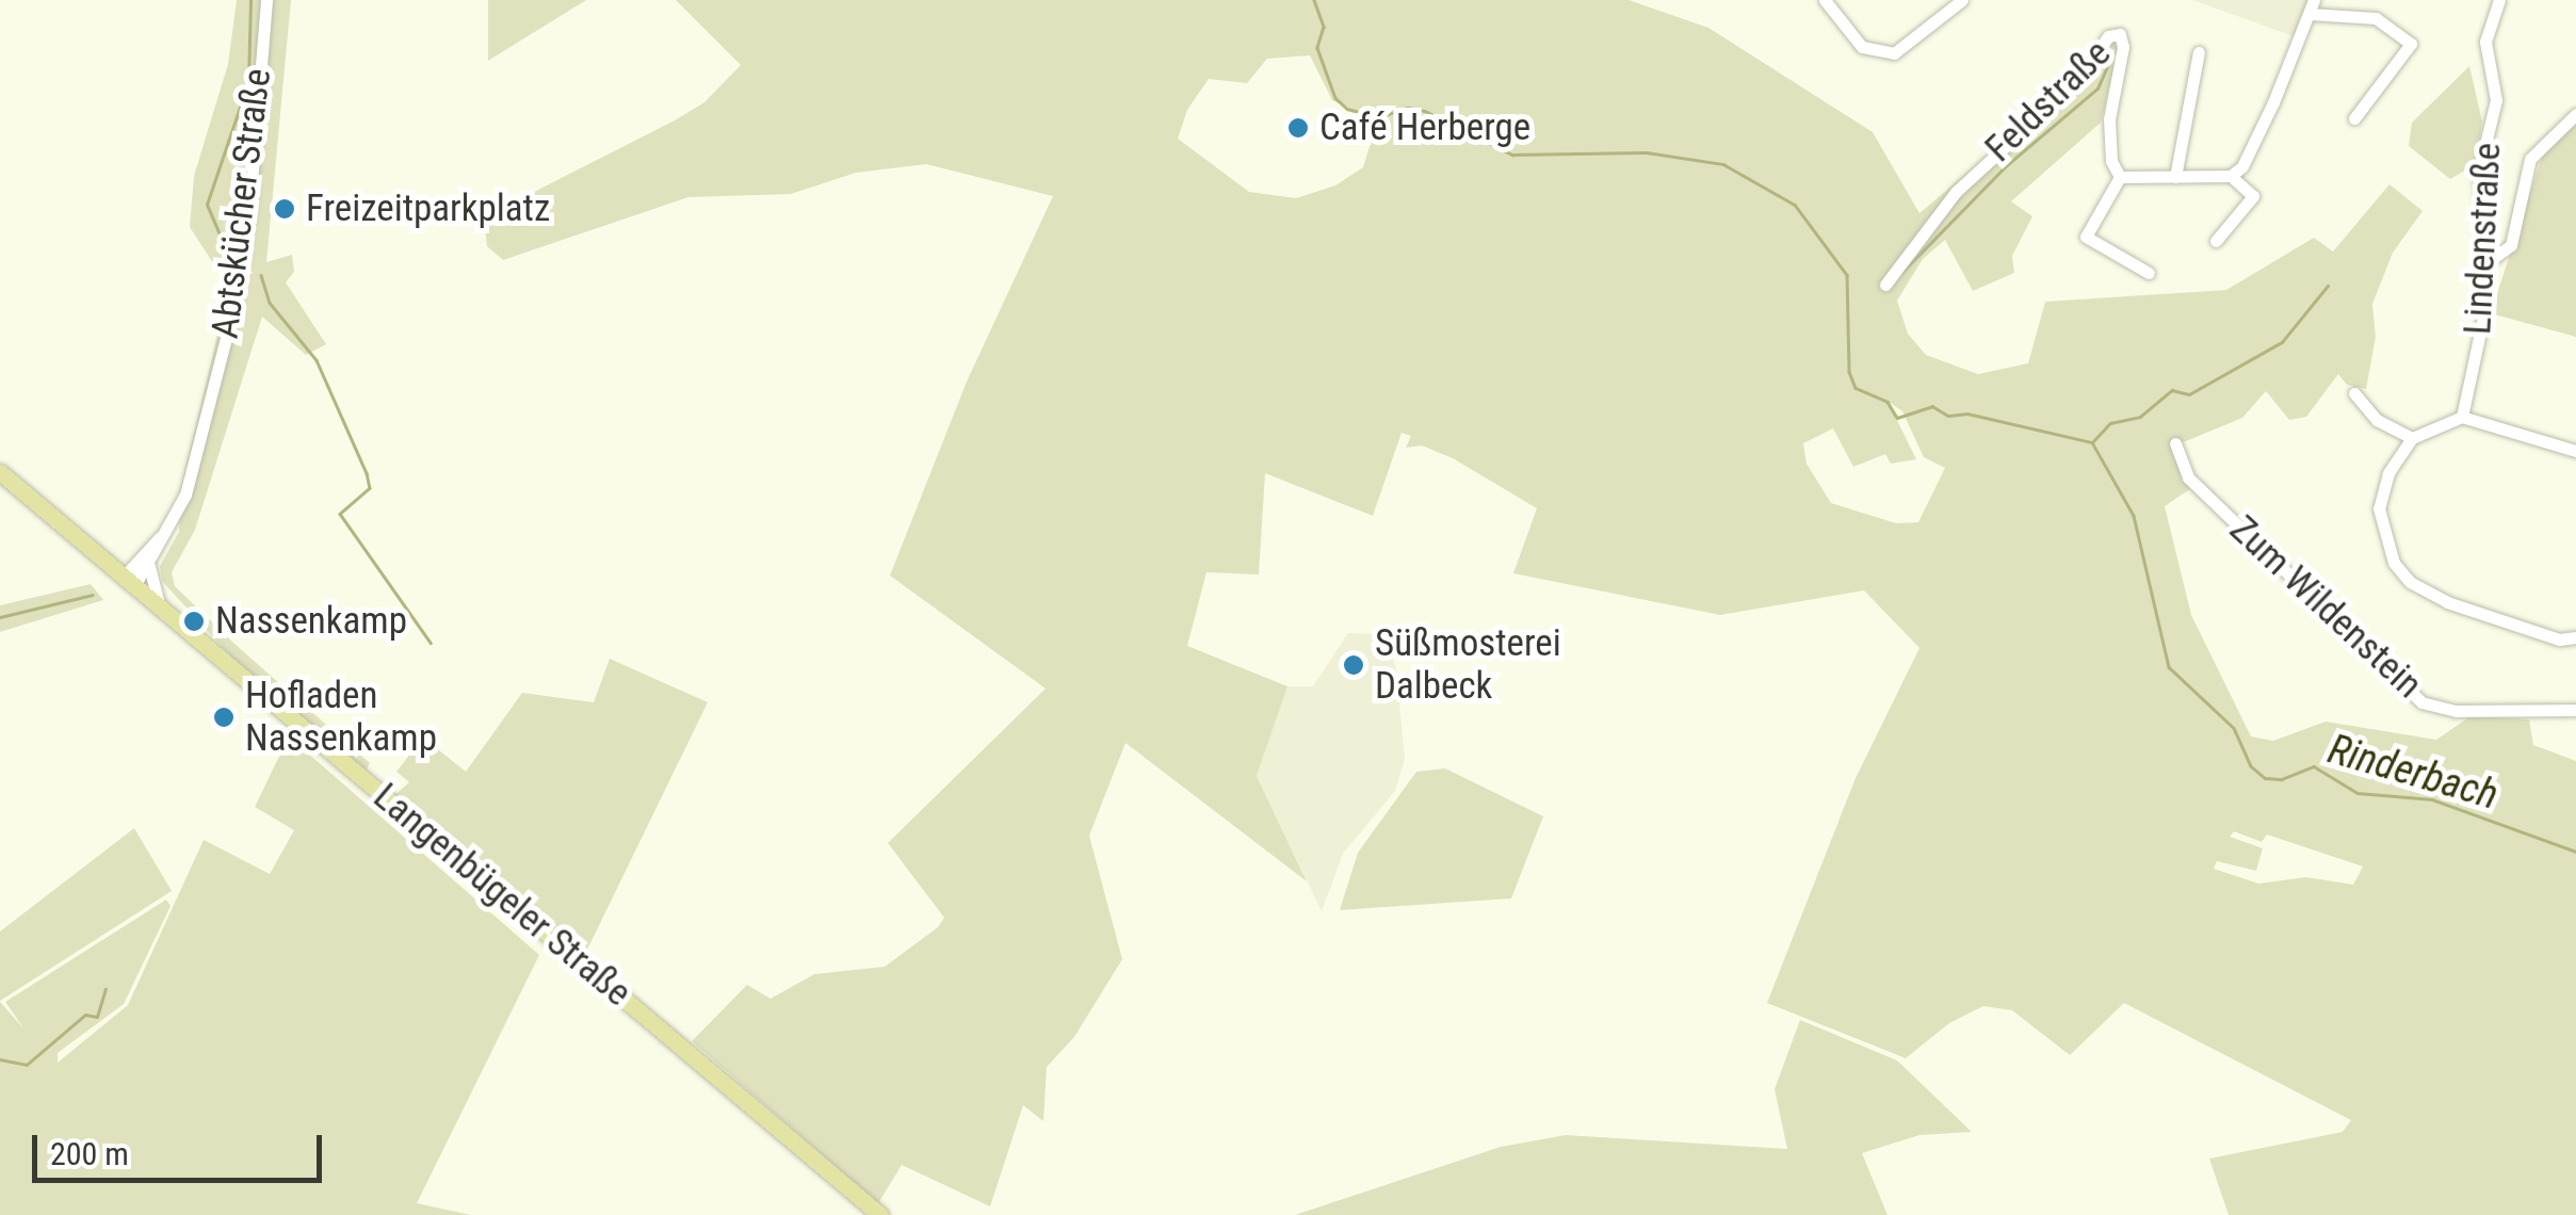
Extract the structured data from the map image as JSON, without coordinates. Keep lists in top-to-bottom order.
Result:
{
  "streets": {
    "main road": ["Langenbügeler Straße"],
    "street": [
      "Feldstraße",
      "Abtskücher Straße",
      "Lindenstraße",
      "Zum Wildenstein"
    ]
  },
  "crossings": [
    ["Abtskücher Straße", "Langenbügeler Straße"]
  ],
  "water": ["Rinderbach"],
  "places": [
    "Café Herberge",
    "Freizeitparkplatz",
    "Nassenkamp",
    "Süßmosterei Dalbeck",
    "Hofladen Nassenkamp"
  ],
  "scale_bar": "200 m"
}
